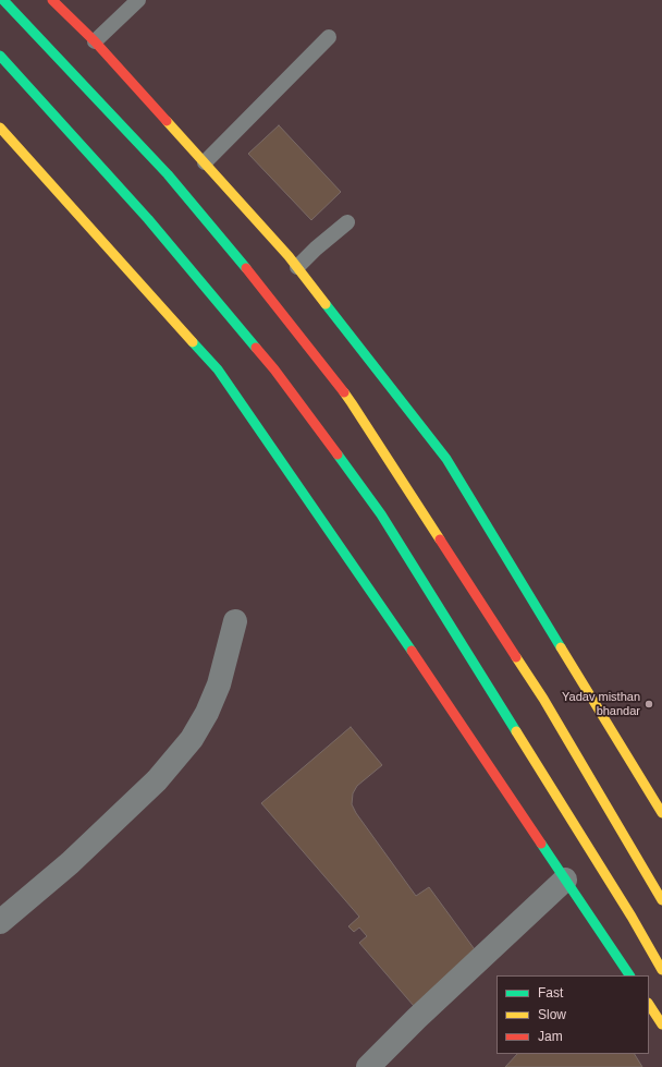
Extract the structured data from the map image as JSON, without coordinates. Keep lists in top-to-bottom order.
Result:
{
  "places": ["Yadav misthan bhandar"],
  "legend": ["Fast", "Slow", "Jam"]
}
